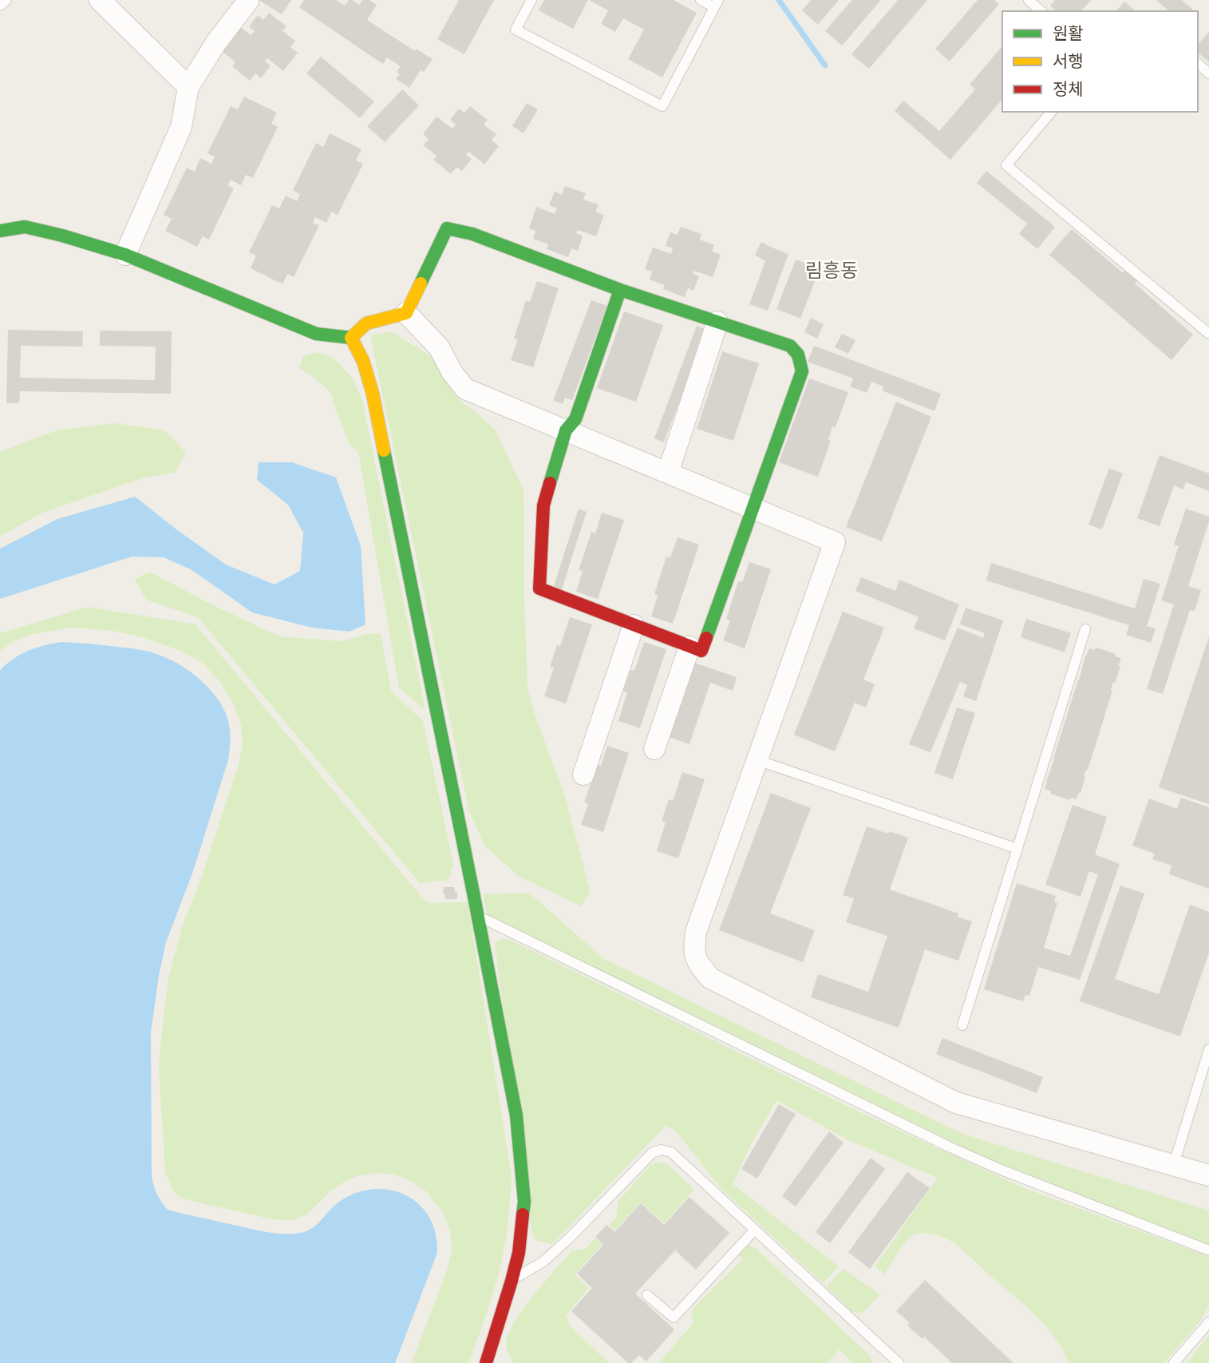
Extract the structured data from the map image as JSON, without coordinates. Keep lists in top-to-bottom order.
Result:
{
  "districts": ["림흥동"],
  "legend": ["원활", "서행", "정체"]
}
